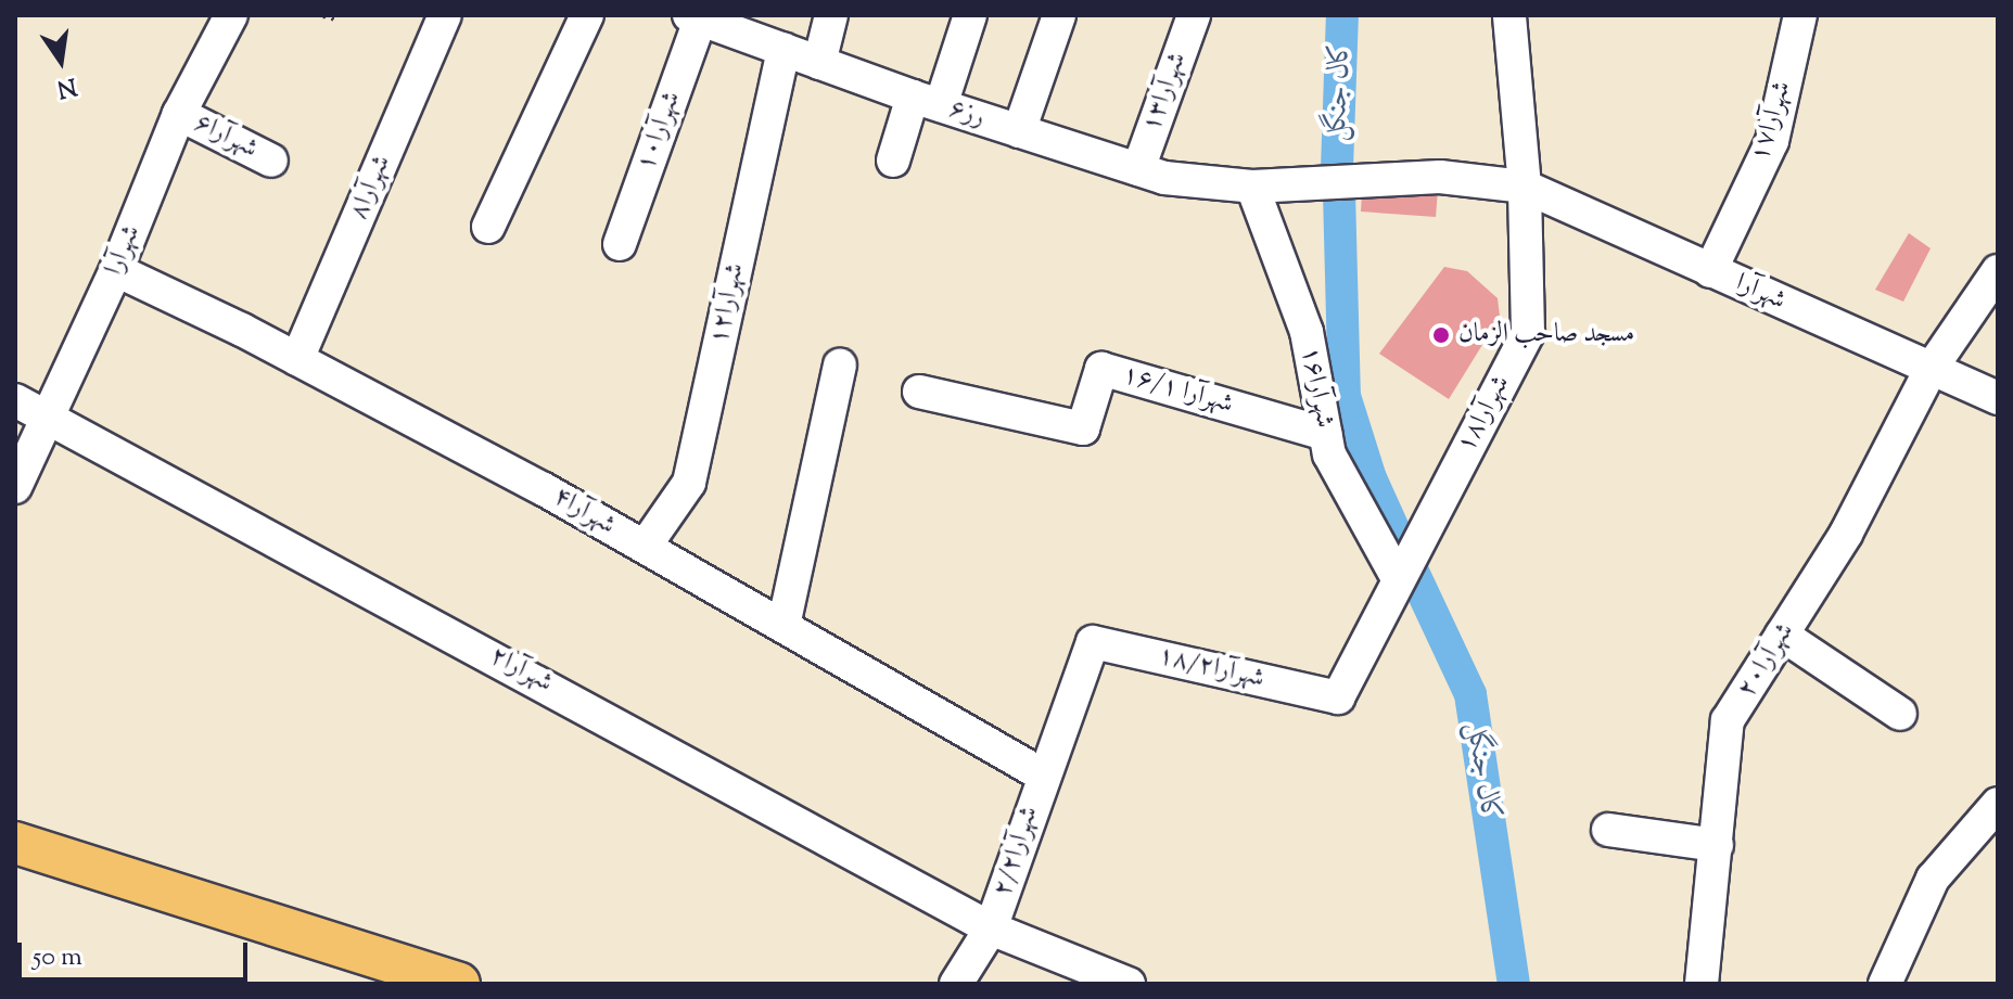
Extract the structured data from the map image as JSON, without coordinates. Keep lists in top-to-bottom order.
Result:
{
  "streets": {
    "street": [
      "شهرآرا۱۳",
      "رز۶",
      "شهرآرا۱۷",
      "شهرآرا۱۰",
      "شهرآرا۶",
      "شهرآرا۸",
      "شهرآرا",
      "شهرآرا۱۲",
      "شهرآرا۱۶",
      "شهرآرا ۱۶/۱",
      "شهرآرا۱۸",
      "شهرآرا۴",
      "شهرآرا۲۰",
      "شهرآرا۱۸/۲",
      "شهرآرا۲",
      "شهرآرا۲/۲"
    ]
  },
  "crossings": [
    ["شهرآرا۱۳", "رز۶"],
    ["رز۶", "شهرآرا۱۰"],
    ["رز۶", "شهرآرا"],
    ["رز۶", "شهرآرا۱۲"],
    ["رز۶", "شهرآرا۱۶"],
    ["شهرآرا۱۷", "شهرآرا"],
    ["شهرآرا۶", "شهرآرا"],
    ["شهرآرا۸", "شهرآرا۴"],
    ["شهرآرا", "شهرآرا۱۶"],
    ["شهرآرا", "شهرآرا۱۸"],
    ["شهرآرا", "شهرآرا۴"],
    ["شهرآرا", "شهرآرا۲۰"],
    ["شهرآرا", "شهرآرا۲"],
    ["شهرآرا۱۲", "شهرآرا۴"],
    ["شهرآرا۱۶", "شهرآرا ۱۶/۱"],
    ["شهرآرا۱۶", "شهرآرا۱۸"],
    ["شهرآرا۱۶", "شهرآرا۱۸/۲"],
    ["شهرآرا۱۸", "شهرآرا۱۸/۲"],
    ["شهرآرا۴", "شهرآرا۱۸/۲"],
    ["شهرآرا۴", "شهرآرا۲/۲"],
    ["شهرآرا۱۸/۲", "شهرآرا۲/۲"],
    ["شهرآرا۲", "شهرآرا۲/۲"]
  ],
  "water": ["کال جنگل"],
  "places": ["مسجد صاحب الزمان"],
  "scale_bar": "50 m",
  "north": "bottom"
}
